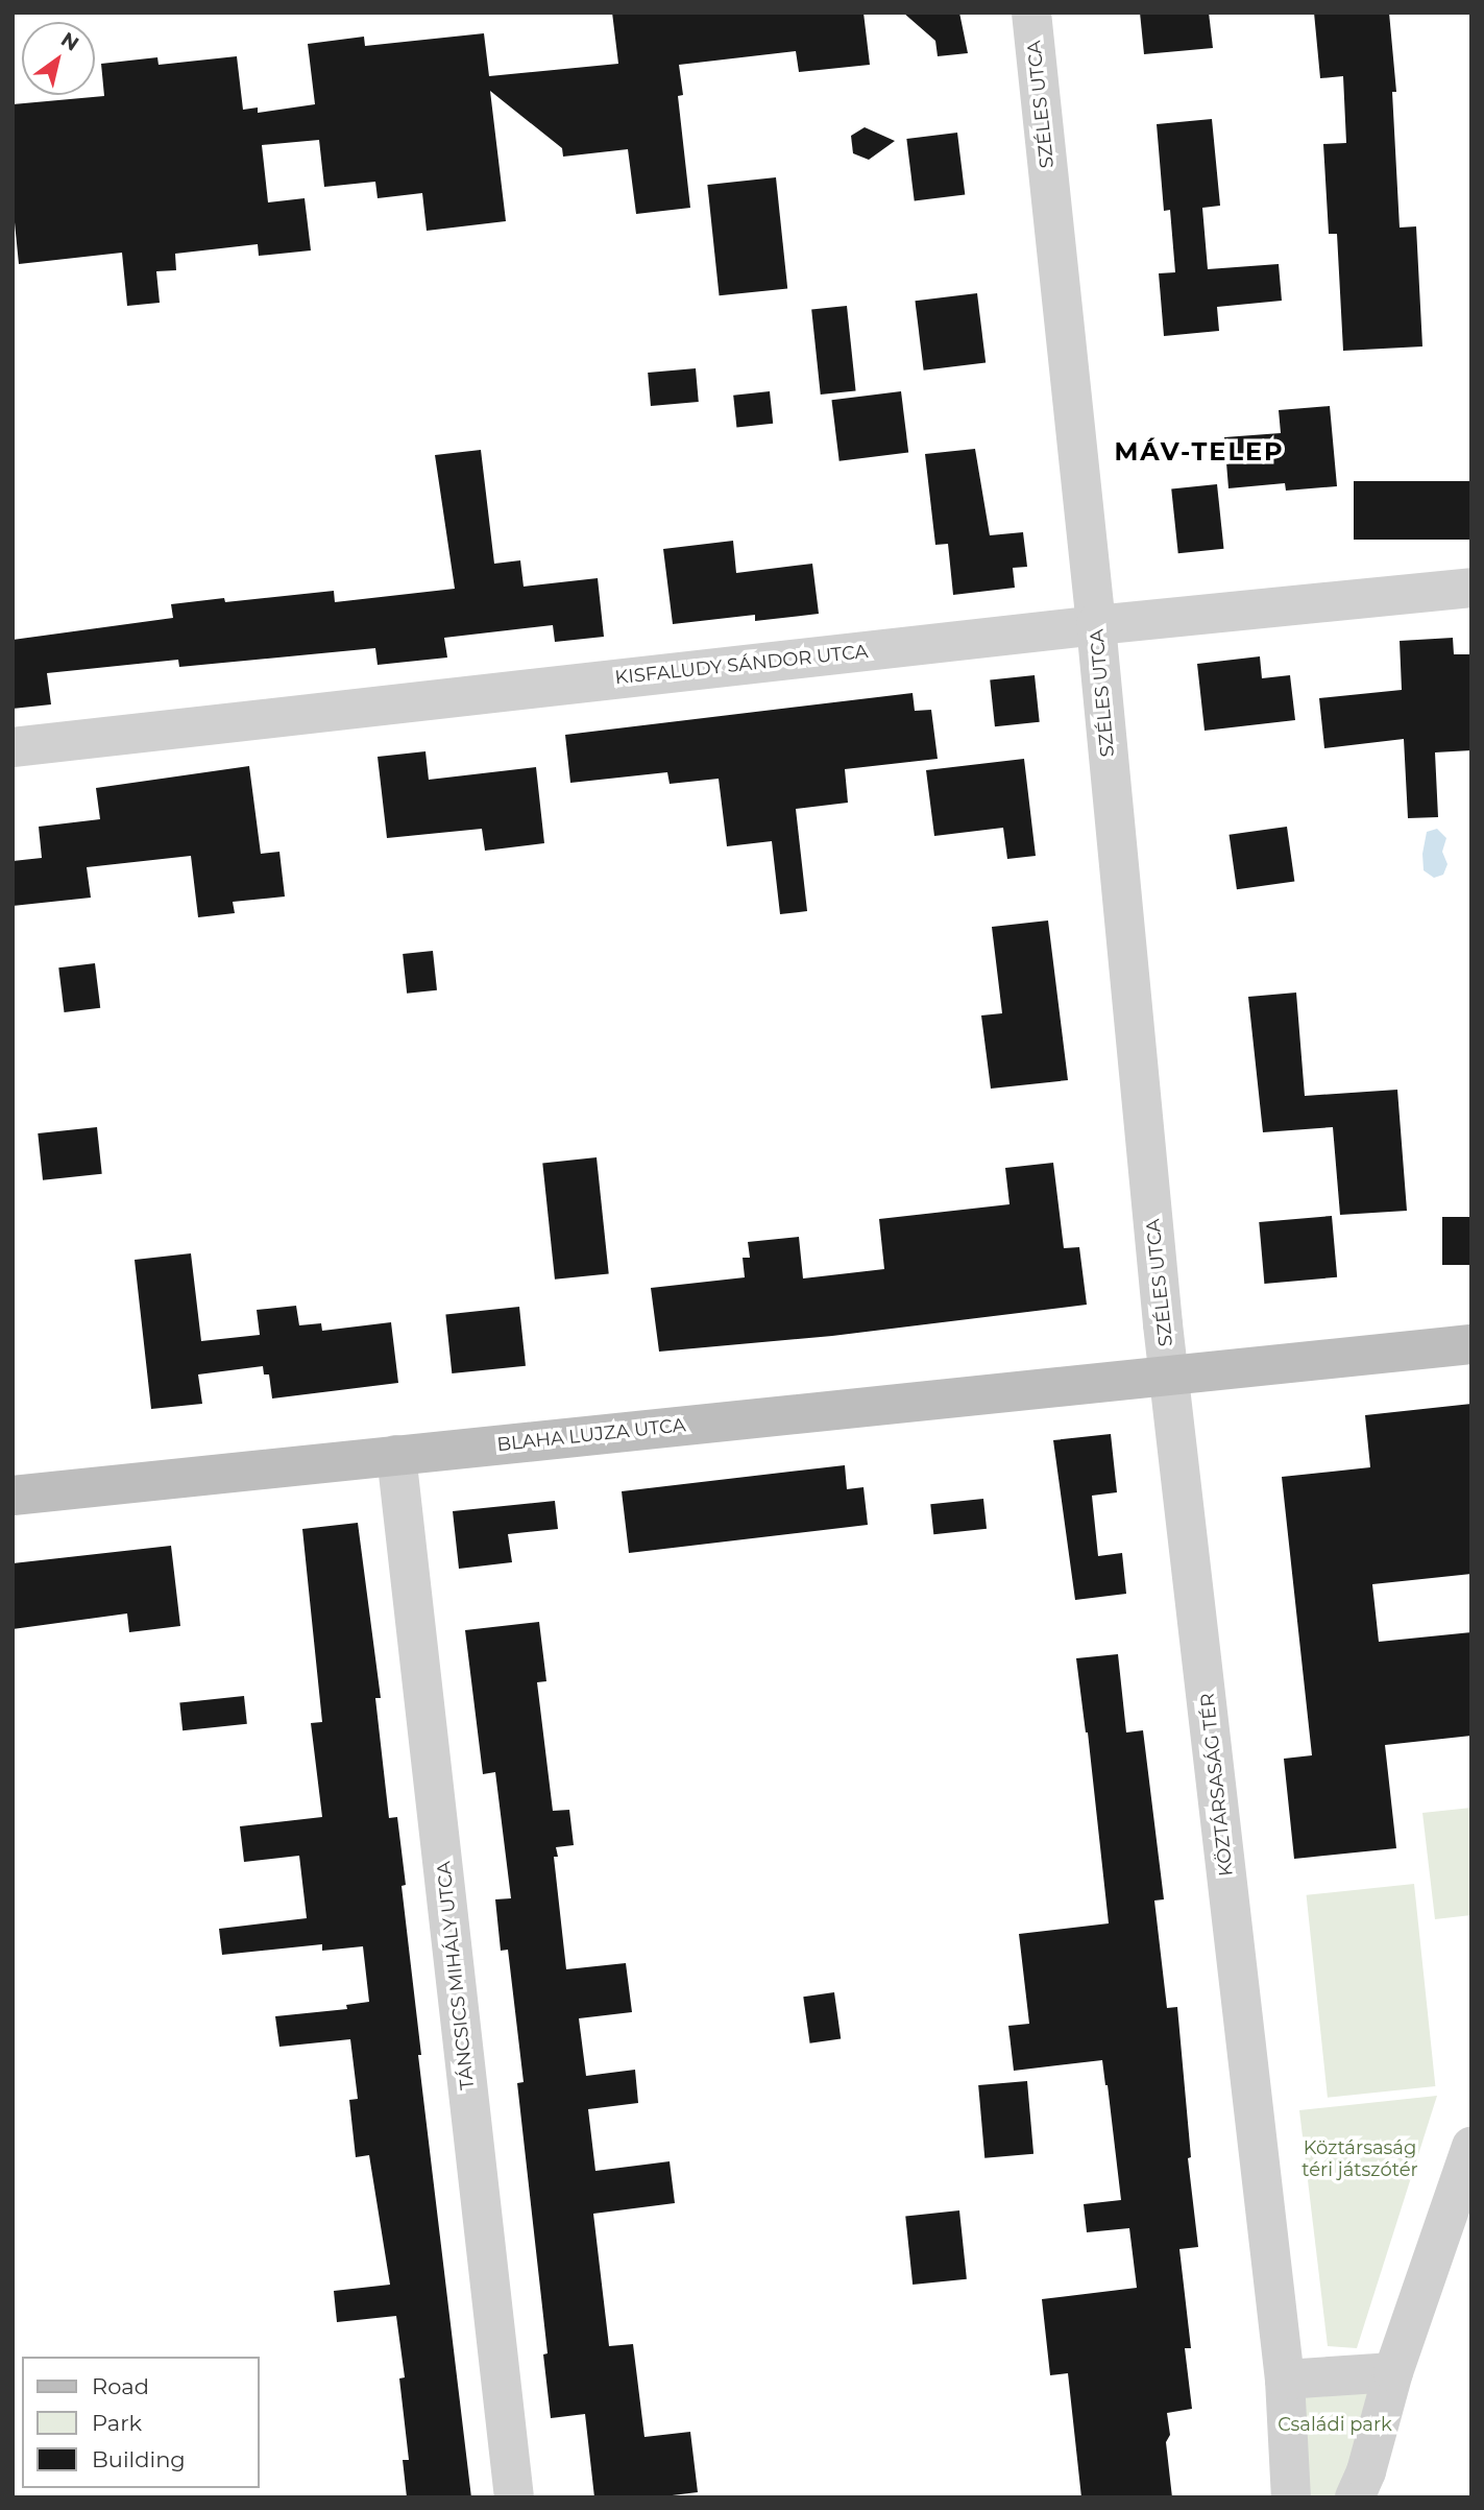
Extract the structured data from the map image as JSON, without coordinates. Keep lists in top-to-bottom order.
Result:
{
  "streets": {
    "street": [
      "SZÉLES UTCA",
      "KISFALUDY SÁNDOR UTCA",
      "BLAHA LUJZA UTCA",
      "KÖZTÁRSASÁG TÉR",
      "TÁNCSICS MIHÁLY UTCA"
    ]
  },
  "crossings": [
    ["SZÉLES UTCA", "KISFALUDY SÁNDOR UTCA"],
    ["SZÉLES UTCA", "BLAHA LUJZA UTCA"],
    ["SZÉLES UTCA", "KÖZTÁRSASÁG TÉR"],
    ["BLAHA LUJZA UTCA", "KÖZTÁRSASÁG TÉR"],
    ["BLAHA LUJZA UTCA", "TÁNCSICS MIHÁLY UTCA"]
  ],
  "districts": ["MÁV-TELEP"],
  "parks": ["Köztársaság téri játszótér", "Családi park"],
  "legend": ["Road", "Park", "Building"],
  "north": "top right"
}
